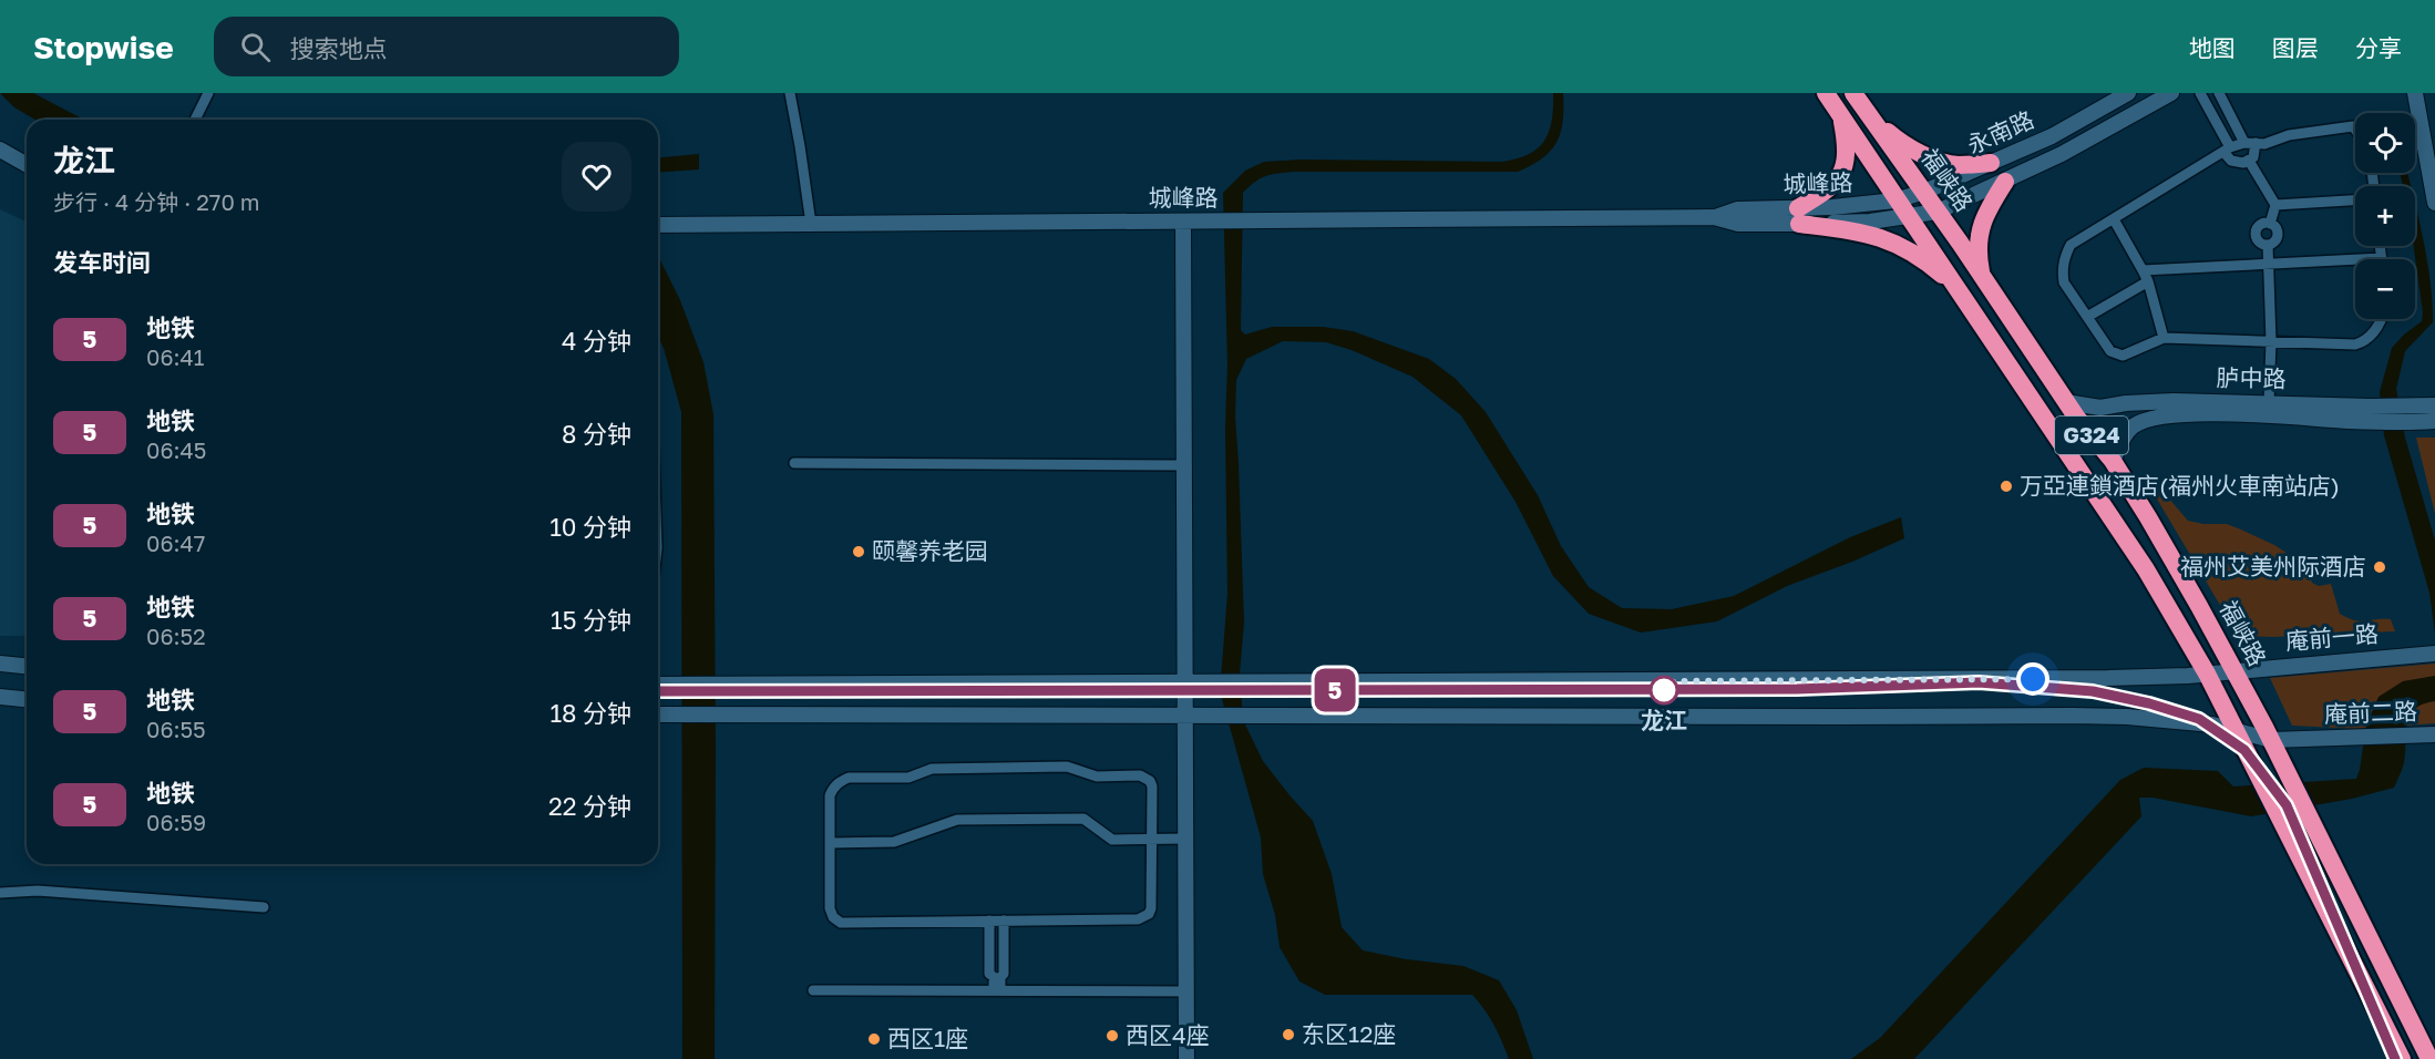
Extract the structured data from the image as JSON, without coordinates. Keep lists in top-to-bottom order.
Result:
{
  "streets": {
    "highway": ["福峡路", "G324"],
    "street": [
      "永南路",
      "城峰路",
      "胪中路",
      "庵前一路",
      "庵前二路"
    ]
  },
  "crossings": [
    ["永南路", "福峡路"],
    ["永南路", "城峰路"],
    ["福峡路", "城峰路"],
    ["福峡路", "胪中路"],
    ["福峡路", "庵前一路"],
    ["福峡路", "庵前二路"],
    ["城峰路", "G324"],
    ["G324", "庵前一路"],
    ["G324", "庵前二路"]
  ],
  "places": [
    "万亞連鎖酒店(福州火車南站店)",
    "颐馨养老园",
    "福州艾美州际酒店",
    "龙江",
    "东区12座",
    "西区4座",
    "西区1座"
  ],
  "lines": ["metro line 5"],
  "page": {
    "header": "Stopwise",
    "search": "搜索地点",
    "nav": ["地图", "图层", "分享"],
    "on_map": "5",
    "map_buttons": ["+", "−"],
    "heading": [
      ["龙江", "步行 · 4 分钟 · 270 m"],
      "发车时间"
    ],
    "list": [
      {
        "mark": "5",
        "name": "地铁",
        "note": "06:41",
        "value": "4 分钟"
      },
      {
        "mark": "5",
        "name": "地铁",
        "note": "06:45",
        "value": "8 分钟"
      },
      {
        "mark": "5",
        "name": "地铁",
        "note": "06:47",
        "value": "10 分钟"
      },
      {
        "mark": "5",
        "name": "地铁",
        "note": "06:52",
        "value": "15 分钟"
      },
      {
        "mark": "5",
        "name": "地铁",
        "note": "06:55",
        "value": "18 分钟"
      },
      {
        "mark": "5",
        "name": "地铁",
        "note": "06:59",
        "value": "22 分钟"
      }
    ]
  }
}
